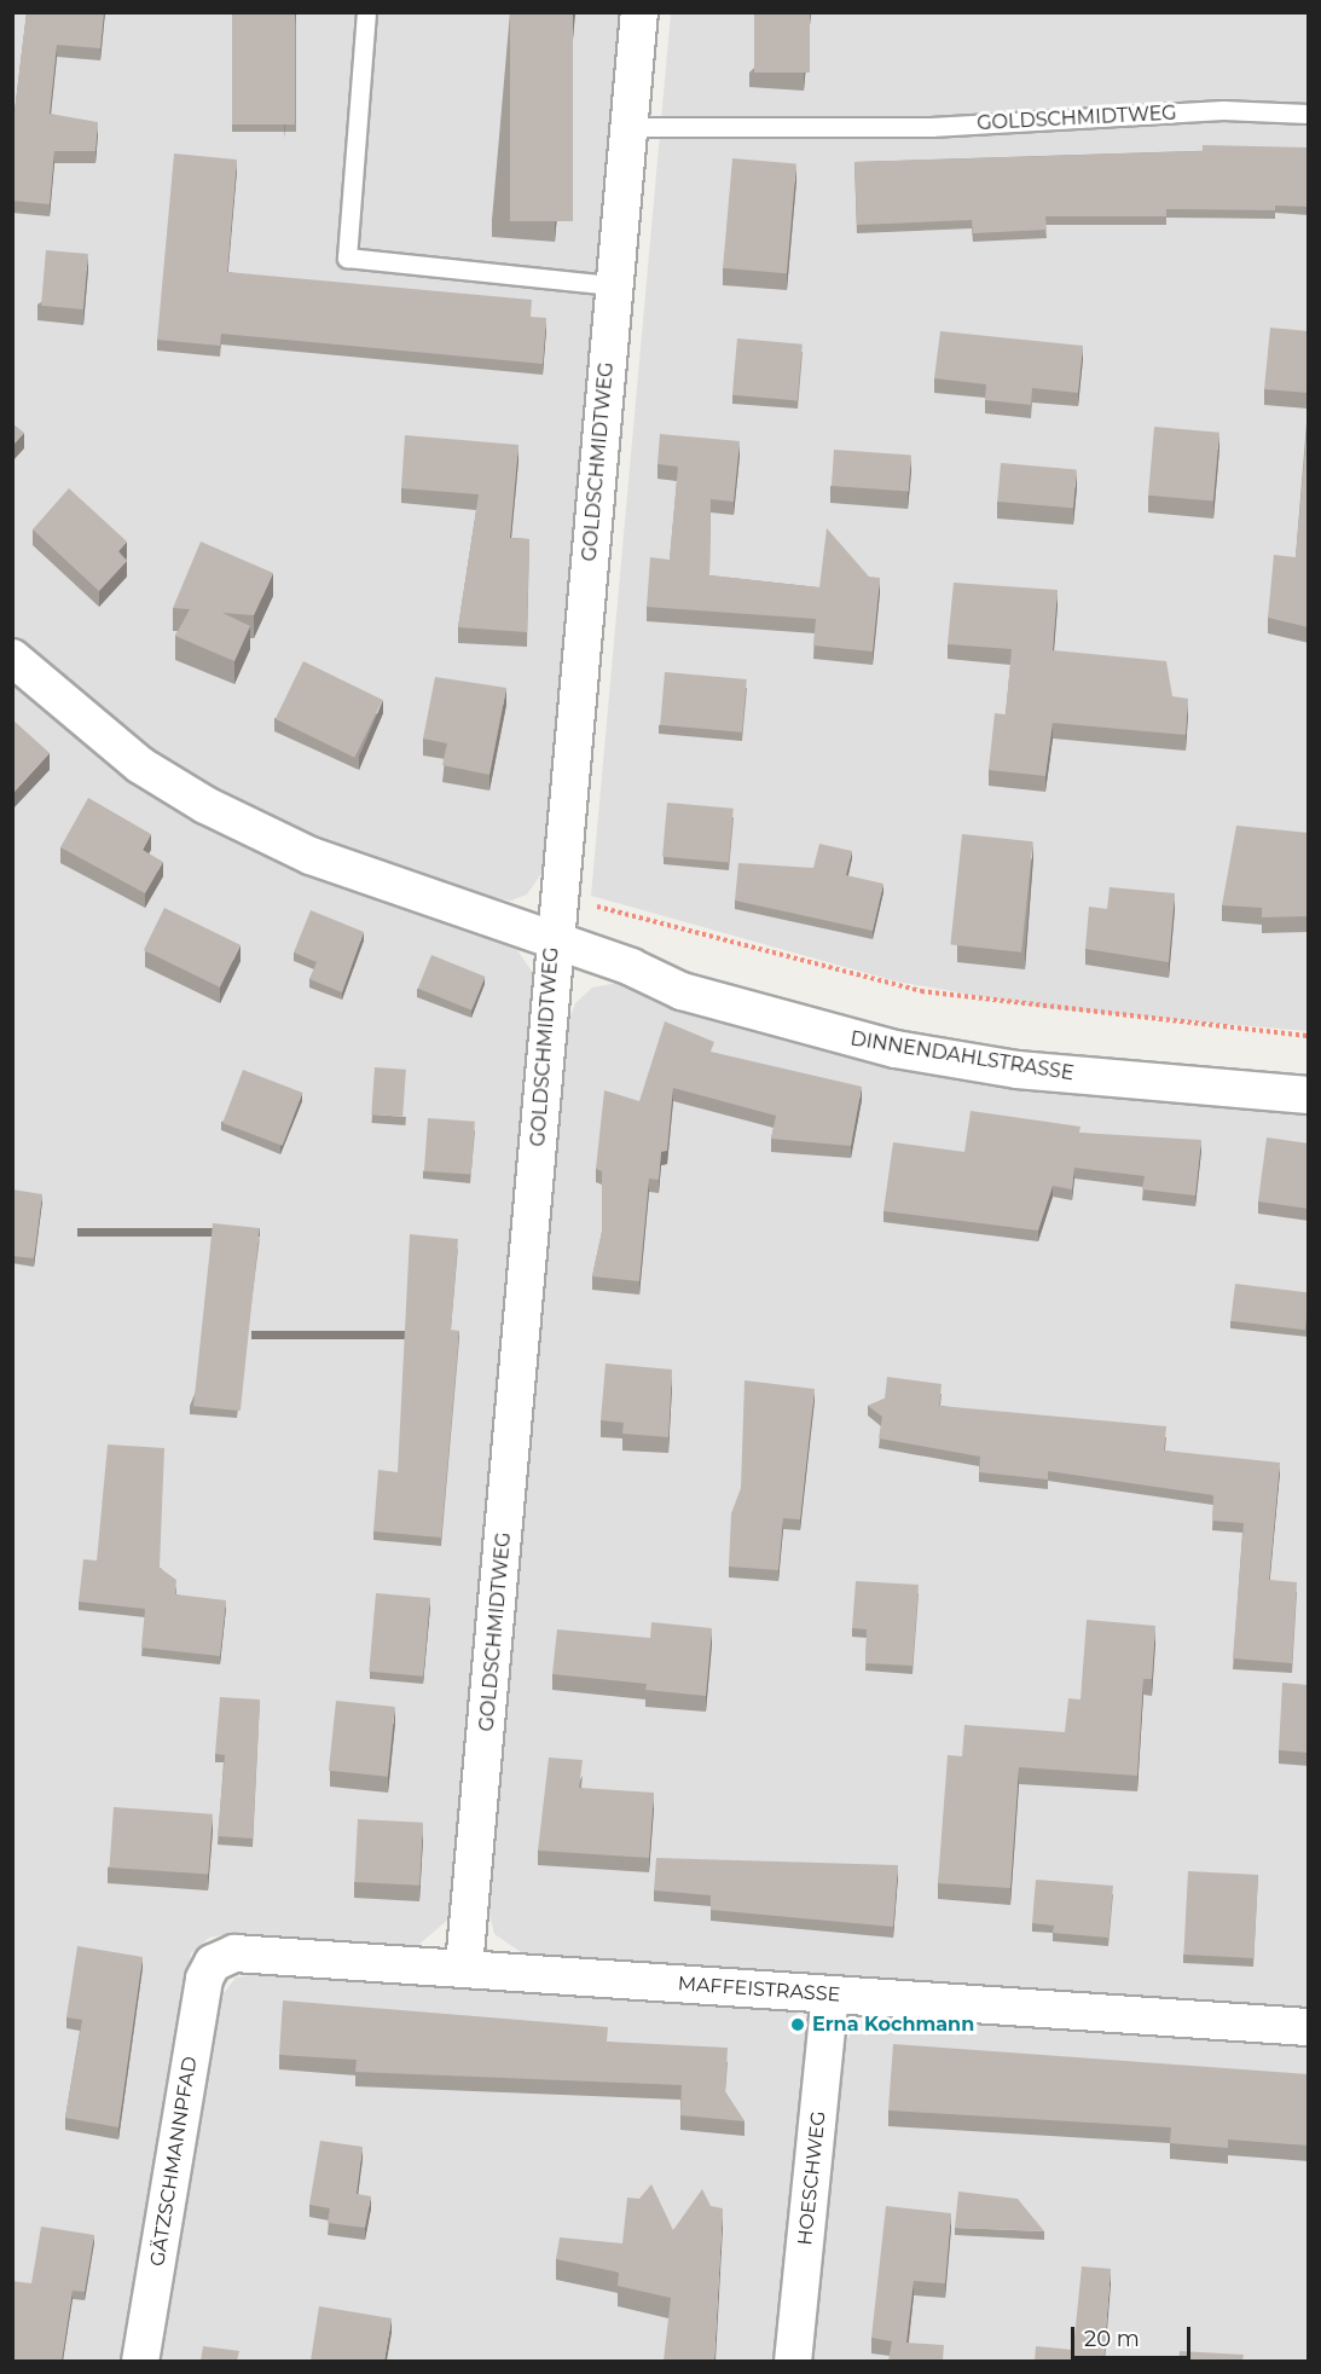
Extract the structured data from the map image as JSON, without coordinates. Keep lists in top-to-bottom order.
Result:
{
  "streets": {
    "street": [
      "GOLDSCHMIDTWEG",
      "DINNENDAHLSTRASSE",
      "MAFFEISTRASSE",
      "GÄTZSCHMANNPFAD",
      "HOESCHWEG"
    ]
  },
  "crossings": [
    ["GOLDSCHMIDTWEG", "DINNENDAHLSTRASSE"],
    ["GOLDSCHMIDTWEG", "MAFFEISTRASSE"],
    ["MAFFEISTRASSE", "GÄTZSCHMANNPFAD"],
    ["MAFFEISTRASSE", "HOESCHWEG"]
  ],
  "places": ["Erna Kochmann"],
  "scale_bar": "20 m"
}
